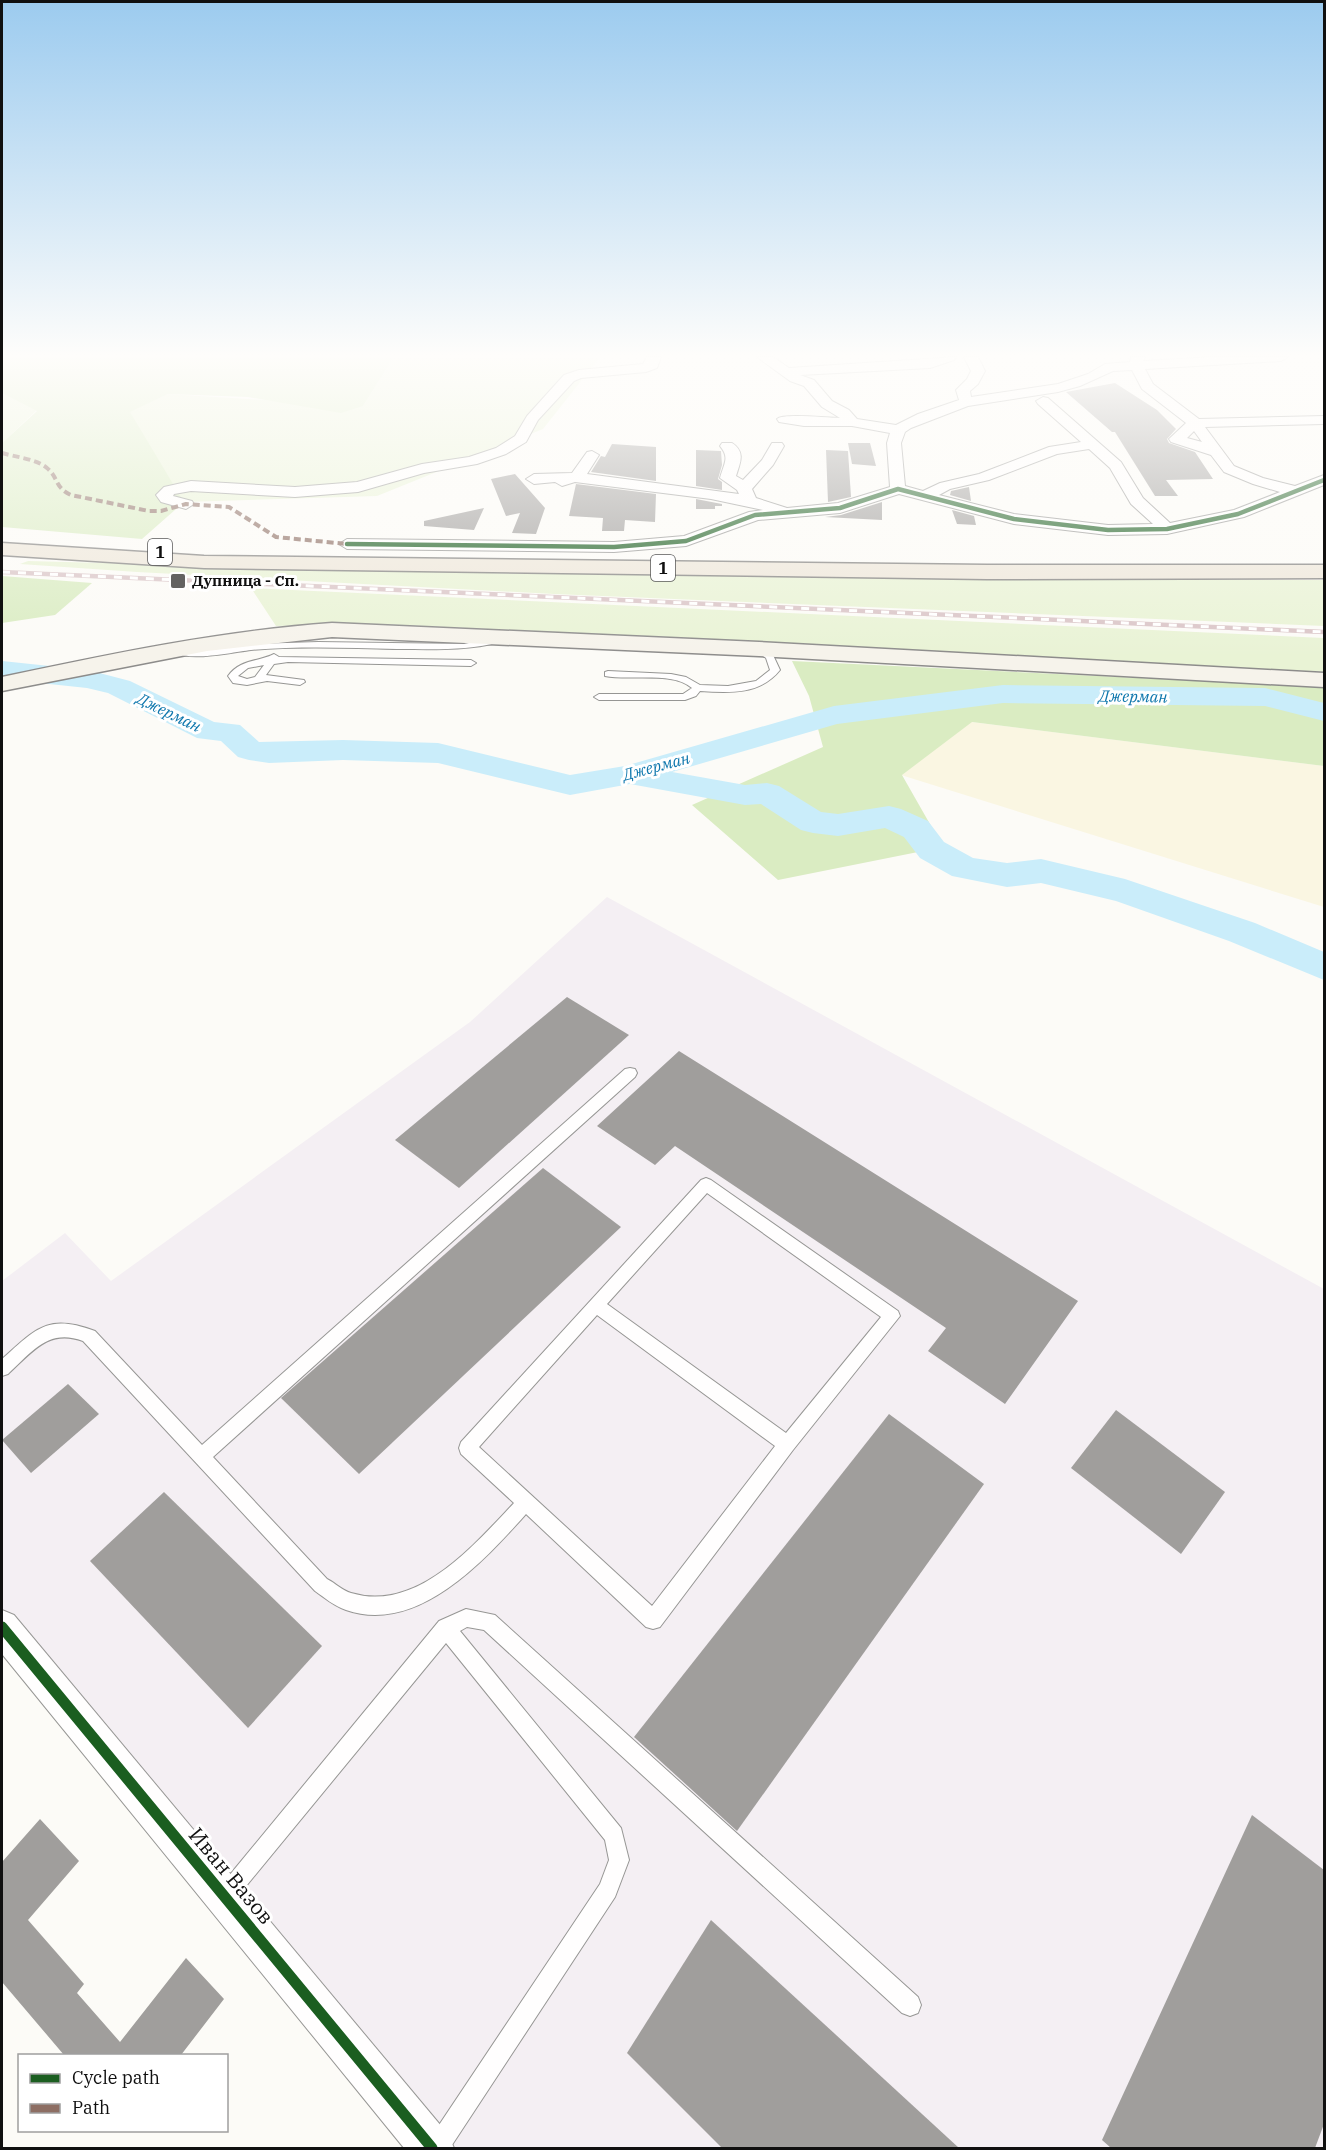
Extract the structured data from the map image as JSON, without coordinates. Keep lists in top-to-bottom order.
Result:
{
  "streets": {
    "main road": ["1"],
    "street": ["Иван Вазов"]
  },
  "water": ["Джерман"],
  "places": {
    "transit": ["Дупница - Сп."]
  },
  "legend": ["Cycle path", "Path"]
}
